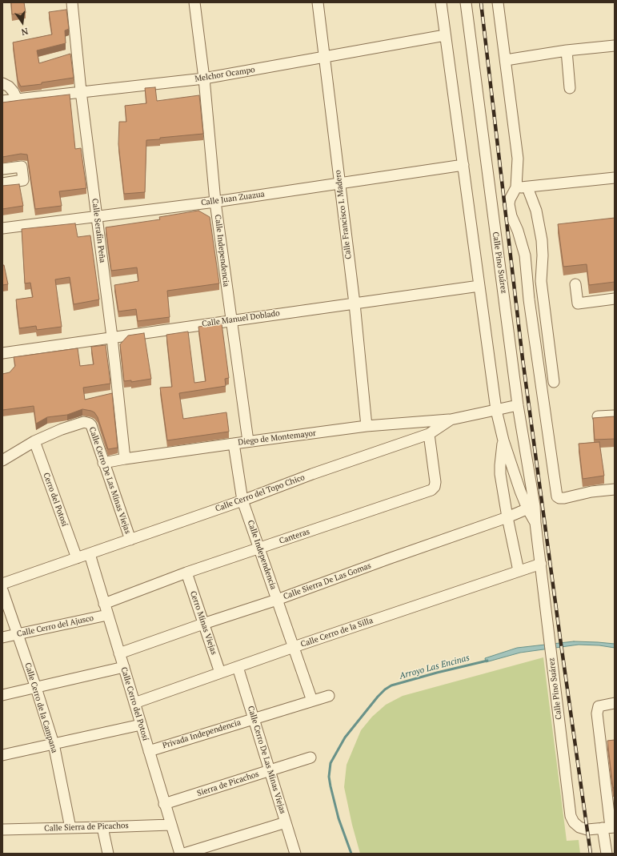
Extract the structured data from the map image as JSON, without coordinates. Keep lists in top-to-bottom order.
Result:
{
  "streets": {
    "street": [
      "Melchor Ocampo",
      "Calle Juan Zuazua",
      "Calle Francisco I. Madero",
      "Calle Serafín Peña",
      "Calle Independencia",
      "Calle Pino Suárez",
      "Calle Manuel Doblado",
      "Diego de Montemayor",
      "Calle Cerro De Las Minas Viejas",
      "Calle Cerro del Topo Chico",
      "Cerro del Potosí",
      "Canteras",
      "Calle Sierra De Las Gomas",
      "Cerro Minas Viejas",
      "Calle Cerro del Ajusco",
      "Calle Cerro de la Silla",
      "Calle Cerro del Potosí",
      "Calle Cerro de la Campana",
      "Privada Independencia",
      "Sierra de Picachos",
      "Calle Sierra de Picachos"
    ]
  },
  "crossings": [
    ["Melchor Ocampo", "Calle Francisco I. Madero"],
    ["Melchor Ocampo", "Calle Serafín Peña"],
    ["Melchor Ocampo", "Calle Independencia"],
    ["Melchor Ocampo", "Calle Pino Suárez"],
    ["Calle Juan Zuazua", "Calle Francisco I. Madero"],
    ["Calle Juan Zuazua", "Calle Serafín Peña"],
    ["Calle Juan Zuazua", "Calle Independencia"],
    ["Calle Juan Zuazua", "Calle Pino Suárez"],
    ["Calle Francisco I. Madero", "Calle Manuel Doblado"],
    ["Calle Francisco I. Madero", "Diego de Montemayor"],
    ["Calle Serafín Peña", "Calle Manuel Doblado"],
    ["Calle Serafín Peña", "Diego de Montemayor"],
    ["Calle Independencia", "Calle Manuel Doblado"],
    ["Calle Independencia", "Diego de Montemayor"],
    ["Calle Independencia", "Calle Cerro del Topo Chico"],
    ["Calle Independencia", "Canteras"],
    ["Calle Independencia", "Calle Sierra De Las Gomas"],
    ["Calle Independencia", "Calle Cerro de la Silla"],
    ["Calle Independencia", "Privada Independencia"],
    ["Calle Pino Suárez", "Calle Manuel Doblado"],
    ["Calle Pino Suárez", "Calle Cerro del Topo Chico"],
    ["Calle Pino Suárez", "Calle Sierra De Las Gomas"],
    ["Calle Pino Suárez", "Calle Cerro de la Silla"],
    ["Diego de Montemayor", "Calle Cerro De Las Minas Viejas"],
    ["Diego de Montemayor", "Calle Cerro del Topo Chico"],
    ["Calle Cerro De Las Minas Viejas", "Calle Cerro del Topo Chico"],
    ["Calle Cerro De Las Minas Viejas", "Cerro del Potosí"],
    ["Calle Cerro De Las Minas Viejas", "Calle Cerro de la Silla"],
    ["Calle Cerro De Las Minas Viejas", "Privada Independencia"],
    ["Calle Cerro De Las Minas Viejas", "Sierra de Picachos"],
    ["Calle Cerro del Topo Chico", "Cerro del Potosí"],
    ["Calle Cerro del Topo Chico", "Canteras"],
    ["Calle Cerro del Topo Chico", "Calle Cerro del Potosí"],
    ["Canteras", "Cerro Minas Viejas"],
    ["Canteras", "Calle Cerro del Potosí"],
    ["Calle Sierra De Las Gomas", "Cerro Minas Viejas"],
    ["Calle Sierra De Las Gomas", "Calle Cerro del Potosí"],
    ["Cerro Minas Viejas", "Calle Cerro de la Silla"],
    ["Calle Cerro del Ajusco", "Calle Cerro del Potosí"],
    ["Calle Cerro del Ajusco", "Calle Cerro de la Campana"],
    ["Calle Cerro de la Silla", "Calle Cerro del Potosí"],
    ["Calle Cerro del Potosí", "Privada Independencia"],
    ["Calle Cerro del Potosí", "Sierra de Picachos"],
    ["Calle Cerro del Potosí", "Calle Sierra de Picachos"],
    ["Calle Cerro de la Campana", "Calle Sierra de Picachos"]
  ],
  "water": ["Arroyo Las Encinas"],
  "north": "bottom"
}
